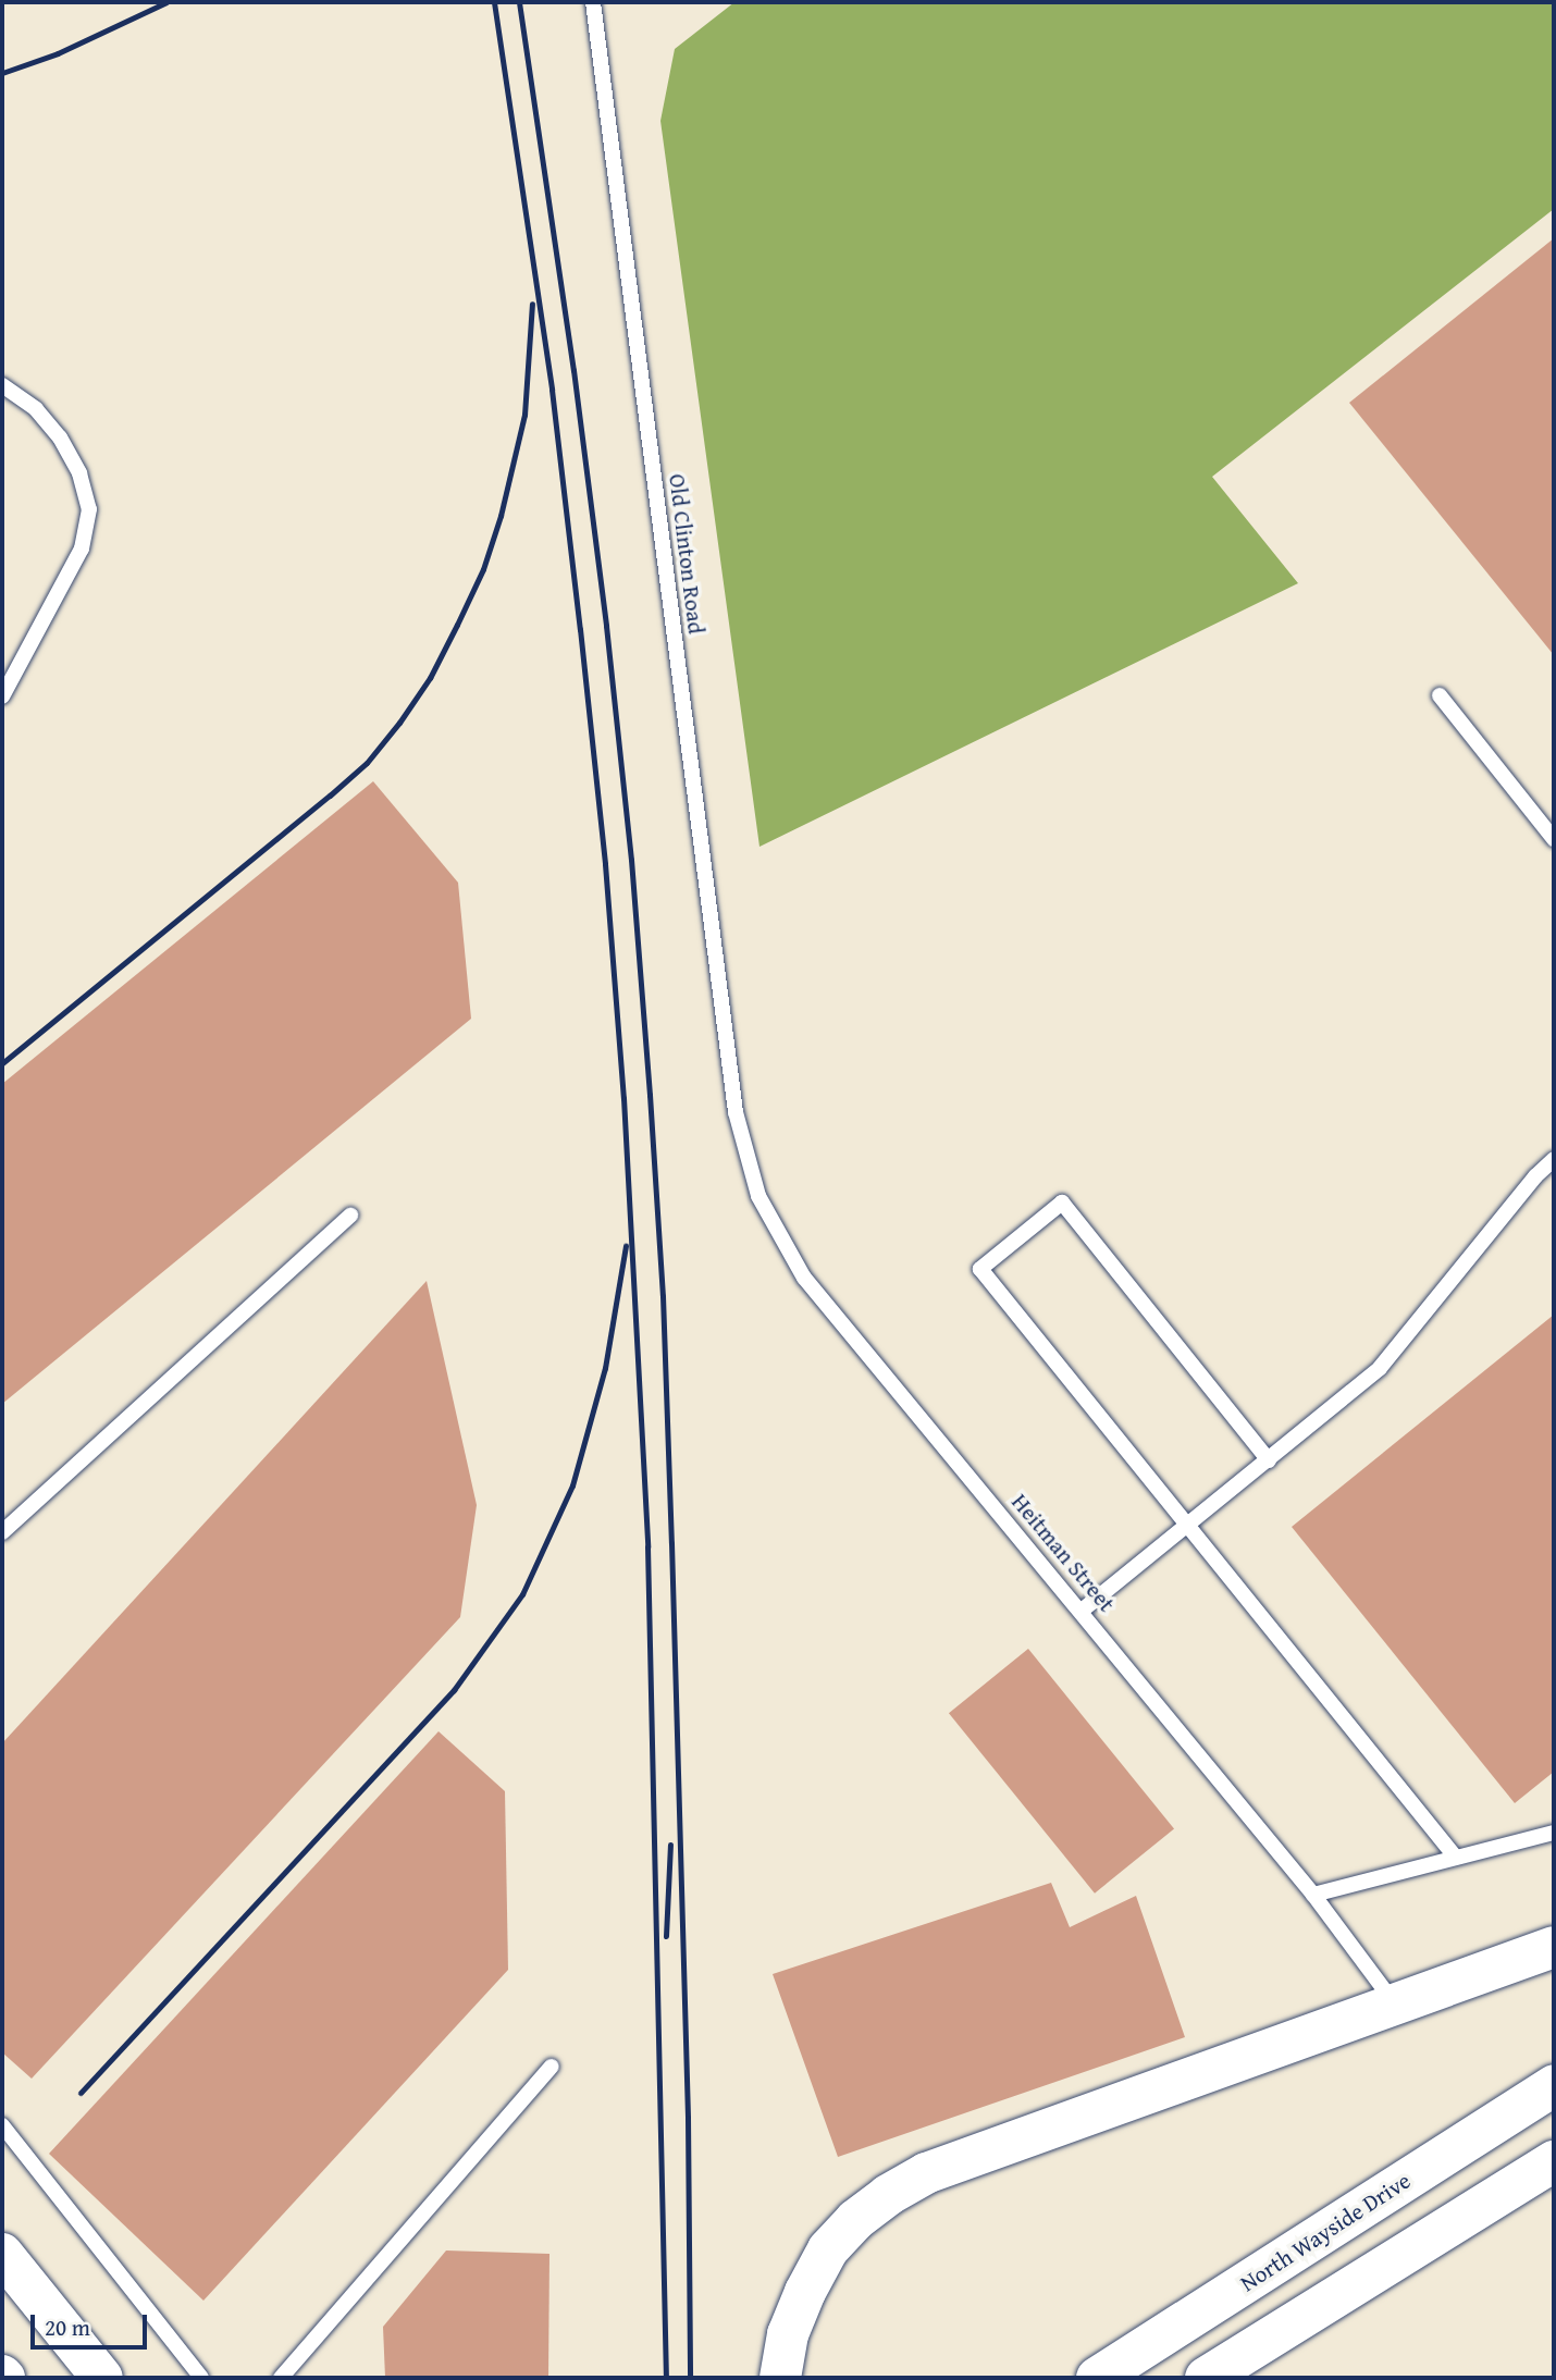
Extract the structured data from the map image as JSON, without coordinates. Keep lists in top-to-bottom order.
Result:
{
  "streets": {
    "main road": ["North Wayside Drive"],
    "lane": ["Old Clinton Road", "Heitman Street"]
  },
  "crossings": [
    ["Old Clinton Road", "Heitman Street"]
  ],
  "scale_bar": "20 m"
}
